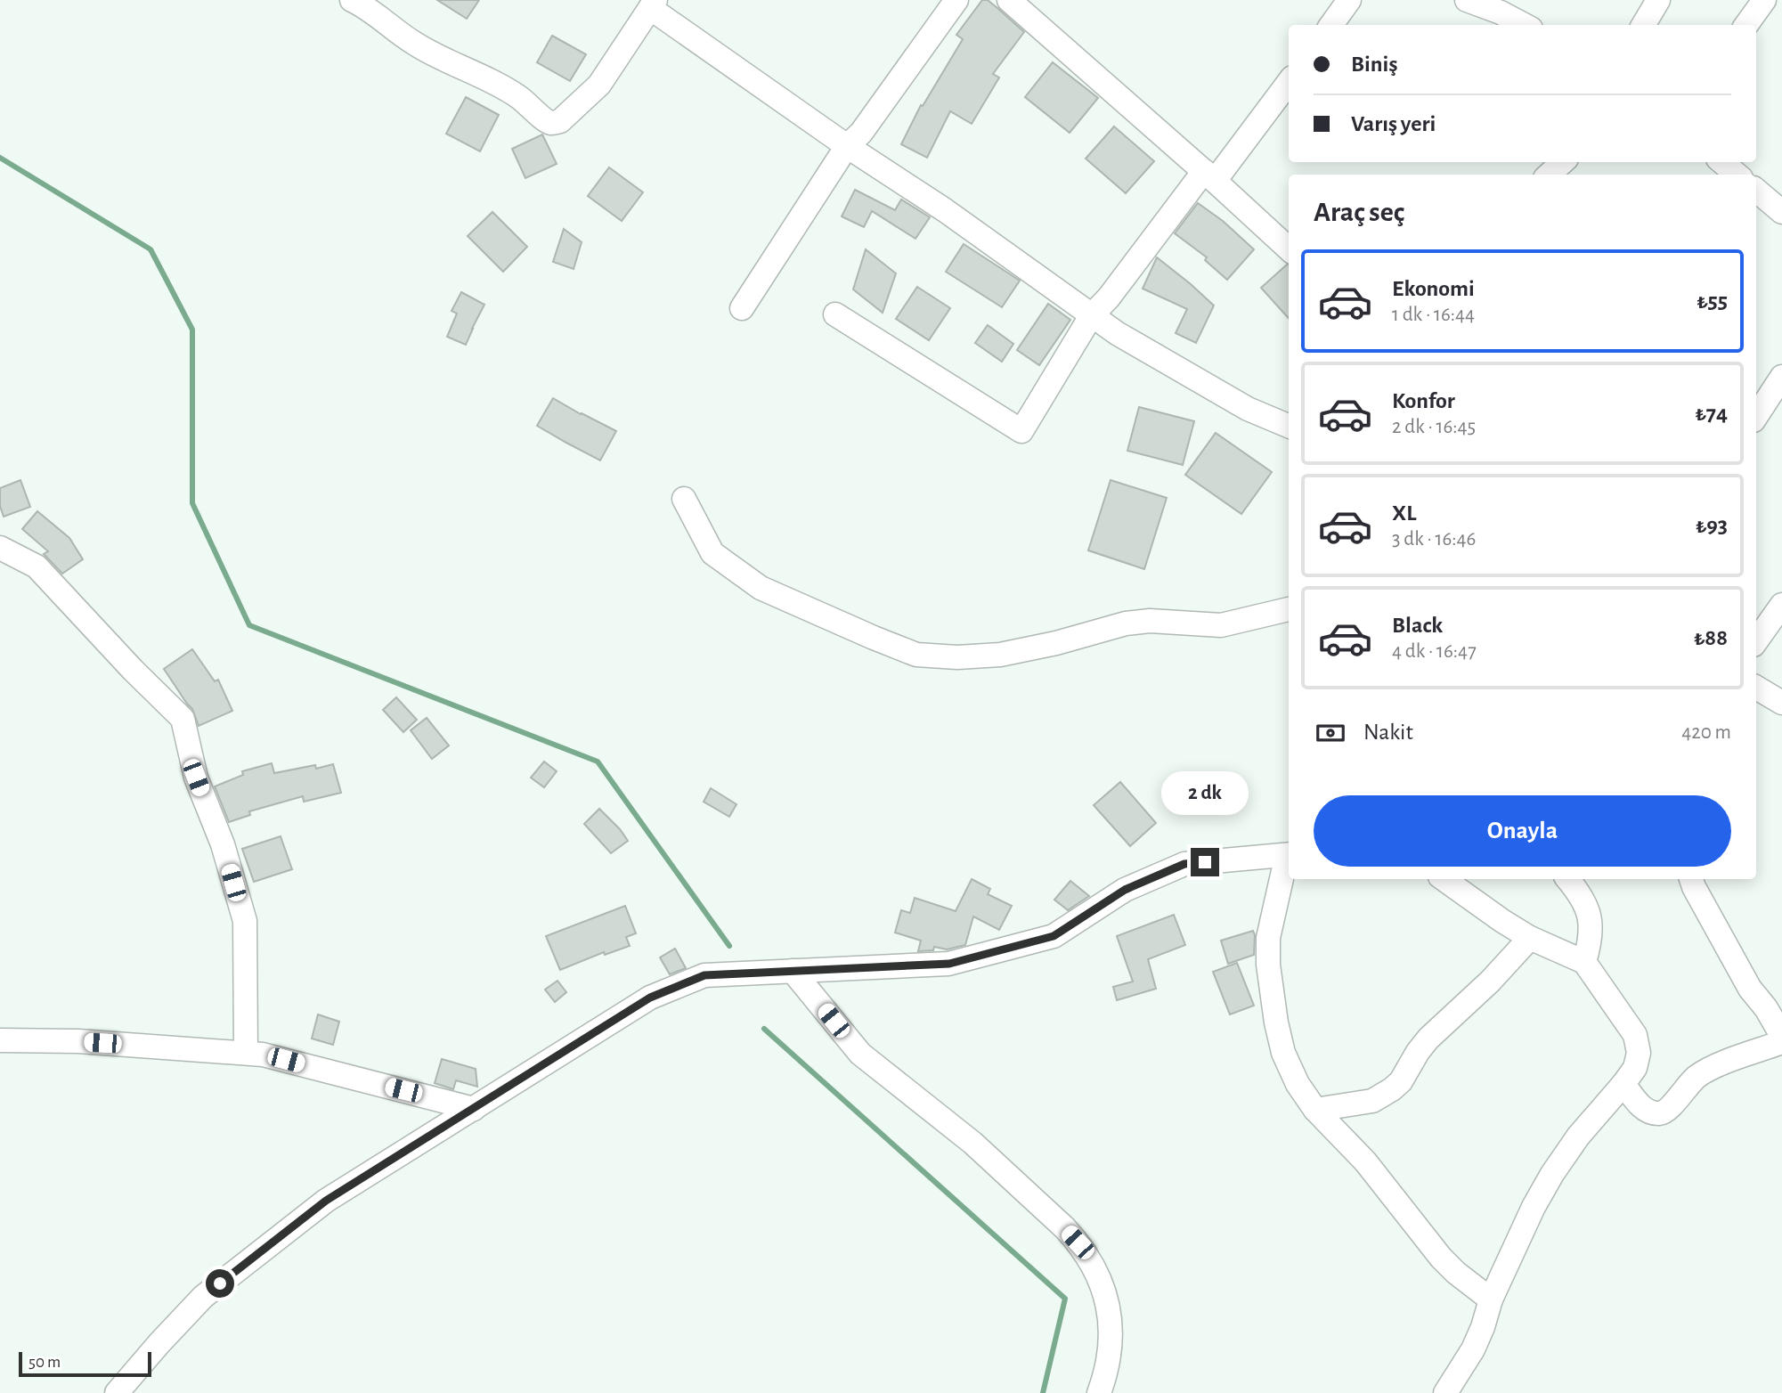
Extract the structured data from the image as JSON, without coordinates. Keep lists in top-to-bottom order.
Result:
{
  "scale_bar": "50 m",
  "page": {
    "banner": ["Biniş", "Varış yeri"],
    "heading": "Araç seç",
    "list": [
      {
        "name": "Ekonomi",
        "note": "1 dk · 16:44",
        "value": "₺55"
      },
      {
        "name": "Konfor",
        "note": "2 dk · 16:45",
        "value": "₺74"
      },
      {
        "name": "XL",
        "note": "3 dk · 16:46",
        "value": "₺93"
      },
      {
        "name": "Black",
        "note": "4 dk · 16:47",
        "value": "₺88"
      }
    ],
    "pay": ["Nakit", "420 m"],
    "bubble": "2 dk",
    "buttons": "Onayla",
    "scale": "50 m"
  }
}
